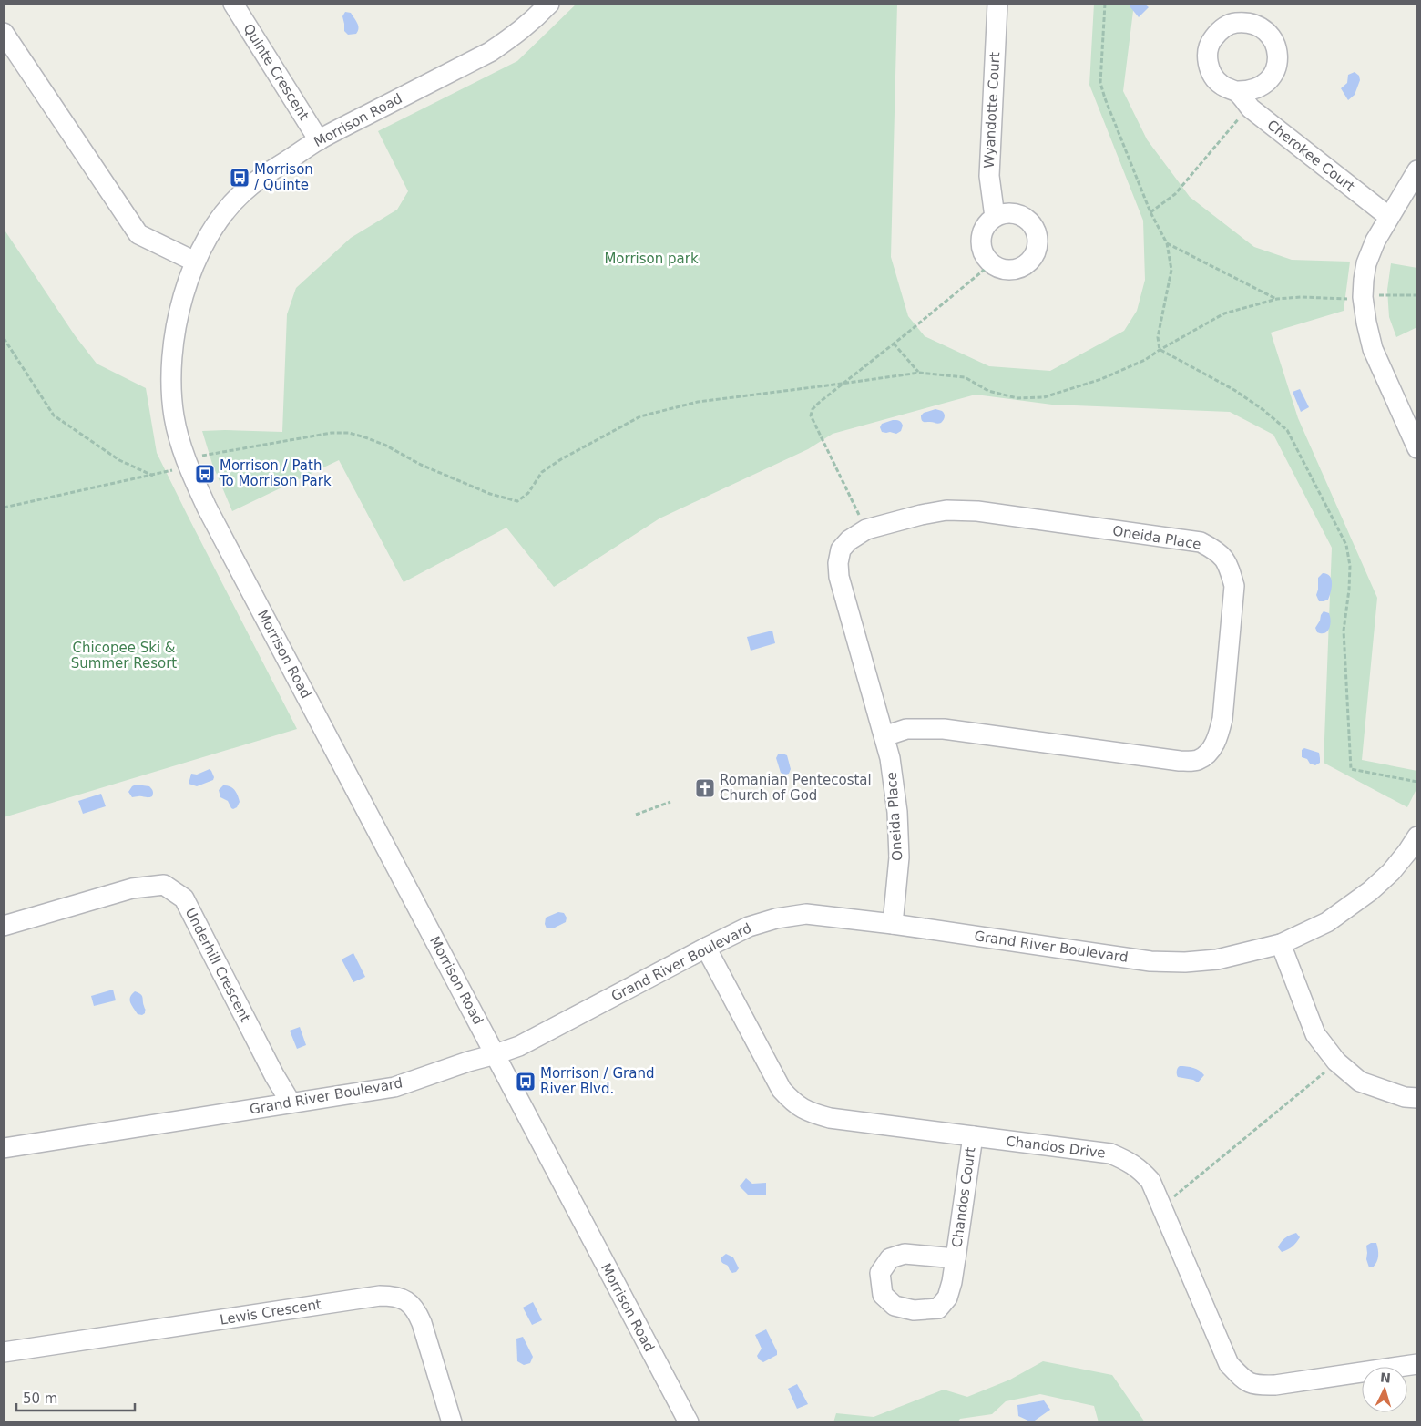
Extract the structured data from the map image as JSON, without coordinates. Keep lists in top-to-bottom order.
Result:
{
  "streets": {
    "street": [
      "Quinte Crescent",
      "Wyandotte Court",
      "Morrison Road",
      "Cherokee Court",
      "Oneida Place",
      "Grand River Boulevard",
      "Underhill Crescent",
      "Chandos Drive",
      "Chandos Court",
      "Lewis Crescent"
    ]
  },
  "crossings": [
    ["Quinte Crescent", "Morrison Road"],
    ["Morrison Road", "Grand River Boulevard"],
    ["Oneida Place", "Grand River Boulevard"],
    ["Grand River Boulevard", "Underhill Crescent"],
    ["Grand River Boulevard", "Chandos Drive"],
    ["Chandos Drive", "Chandos Court"]
  ],
  "parks": ["Morrison park", "Chicopee Ski & Summer Resort"],
  "places": {
    "bus stop": ["Morrison / Quinte", "Morrison / Path To Morrison Park", "Morrison / Grand River Blvd."],
    "church": ["Romanian Pentecostal Church of God"]
  },
  "scale_bar": "50 m",
  "north": "top"
}
